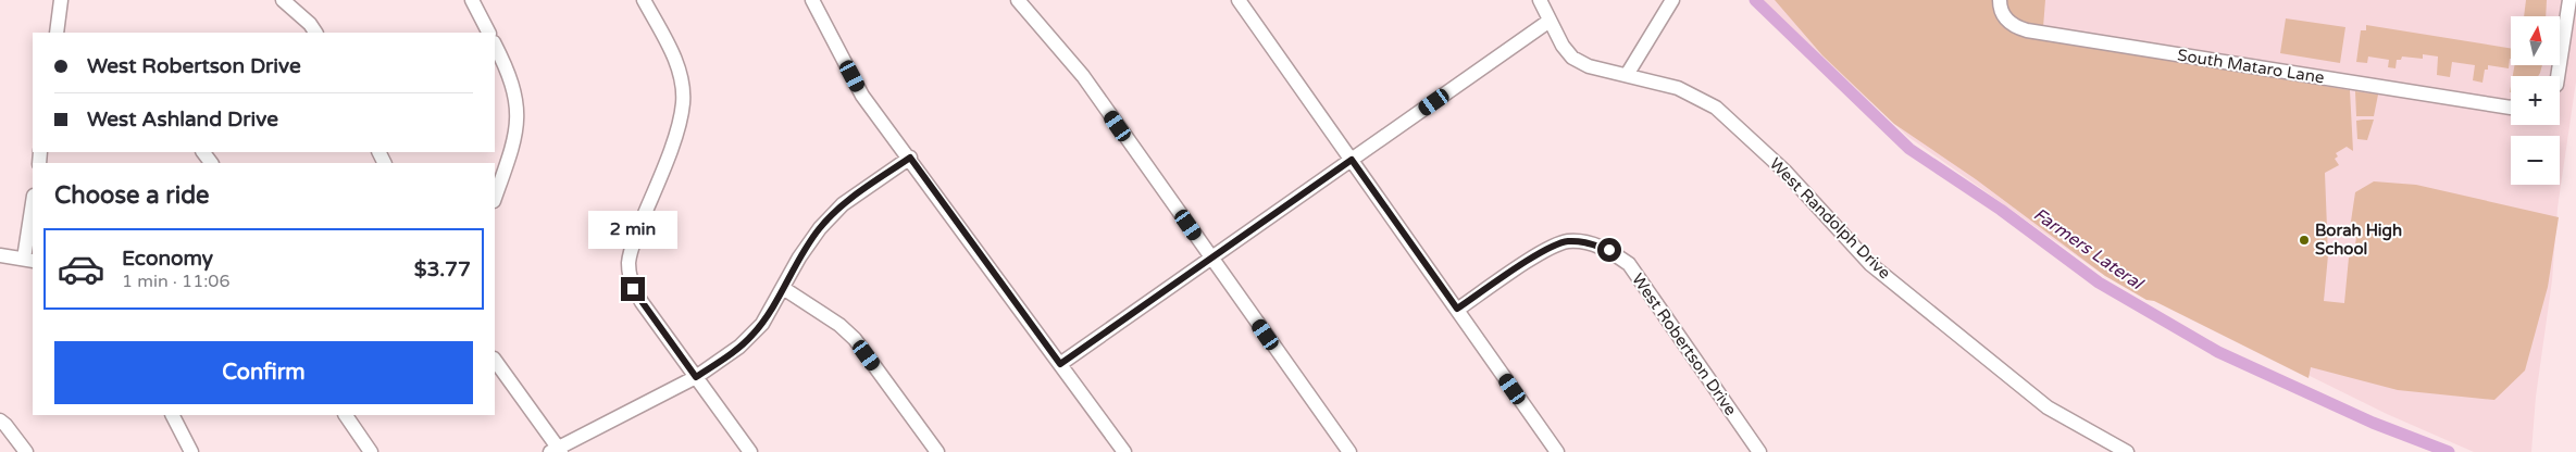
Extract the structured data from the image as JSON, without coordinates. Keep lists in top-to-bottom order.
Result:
{
  "streets": {
    "street": ["South Mataro Lane", "West Randolph Drive", "West Robertson Drive"]
  },
  "water": ["Farmers Lateral"],
  "places": ["Borah High School"],
  "north": "top",
  "page": {
    "map_buttons": ["+", "−"],
    "banner": ["West Robertson Drive", "West Ashland Drive"],
    "heading": "Choose a ride",
    "bubble": "2 min",
    "list": [
      {
        "name": "Economy",
        "note": "1 min · 11:06",
        "value": "$3.77"
      }
    ],
    "buttons": "Confirm"
  }
}
